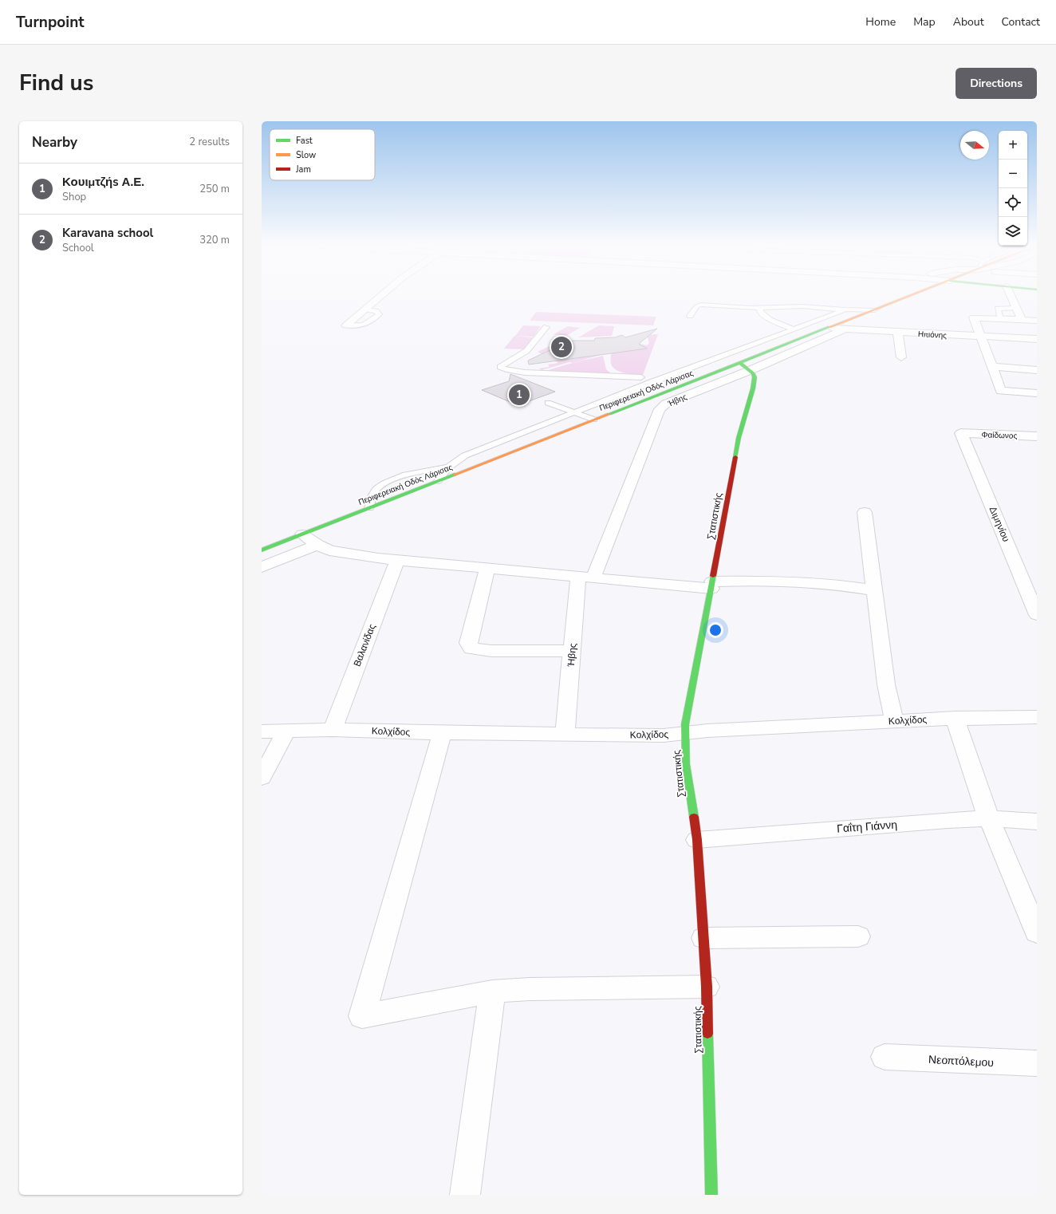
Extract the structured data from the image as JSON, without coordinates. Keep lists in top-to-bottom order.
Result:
{
  "streets": {
    "main road": ["Περιφερειακή Οδός Λάρισας", "Στατιστικής"],
    "street": [
      "Ηπιόνης",
      "Ήβης",
      "Φαίδωνος",
      "Διμηνίου",
      "Βαλανίδας",
      "Κολχίδος",
      "Γαΐτη Γιάννη",
      "Νεοπτόλεμου"
    ]
  },
  "crossings": [
    ["Ηπιόνης", "Περιφερειακή Οδός Λάρισας"],
    ["Ηπιόνης", "Ήβης"],
    ["Ήβης", "Στατιστικής"],
    ["Ήβης", "Κολχίδος"],
    ["Φαίδωνος", "Διμηνίου"],
    ["Στατιστικής", "Κολχίδος"],
    ["Στατιστικής", "Γαΐτη Γιάννη"],
    ["Βαλανίδας", "Κολχίδος"]
  ],
  "legend": ["Fast", "Slow", "Jam"],
  "north": "right",
  "page": {
    "header": "Turnpoint",
    "nav": [
      "Home",
      "Map",
      "About",
      "Contact"
    ],
    "title": "Find us",
    "buttons": "Directions",
    "heading": ["Nearby", "2 results"],
    "map_buttons": ["+", "−"],
    "list": [
      {
        "mark": "1",
        "name": "Κουιμτζήs Α.Ε.",
        "note": "Shop",
        "value": "250 m"
      },
      {
        "mark": "2",
        "name": "Karavana school",
        "note": "School",
        "value": "320 m"
      }
    ],
    "pins": ["2", "1"]
  }
}
